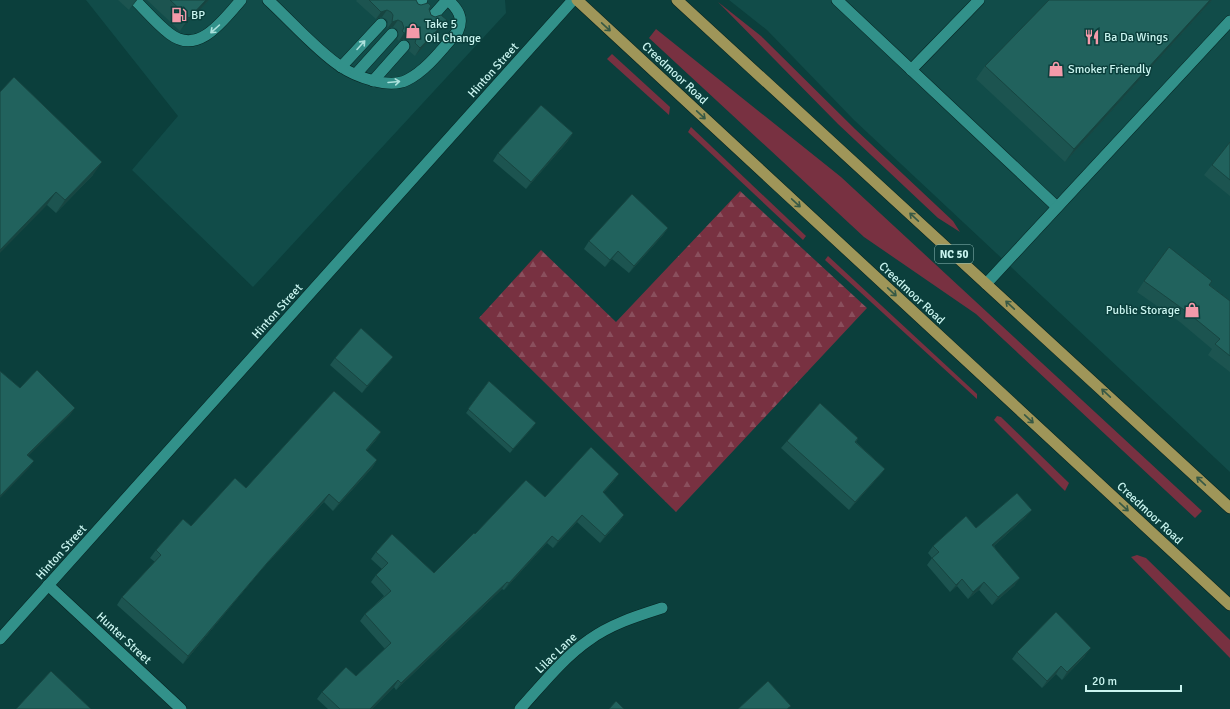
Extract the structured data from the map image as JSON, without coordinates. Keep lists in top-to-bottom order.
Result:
{
  "streets": {
    "main road": ["Creedmoor Road", "NC 50"],
    "street": ["Hinton Street", "Hunter Street", "Lilac Lane"]
  },
  "crossings": [
    ["Hinton Street", "Hunter Street"]
  ],
  "places": {
    "fuel station": ["BP"],
    "shop": ["Take 5 Oil Change", "Smoker Friendly", "Public Storage"],
    "restaurant": ["Ba Da Wings"]
  },
  "scale_bar": "20 m"
}
